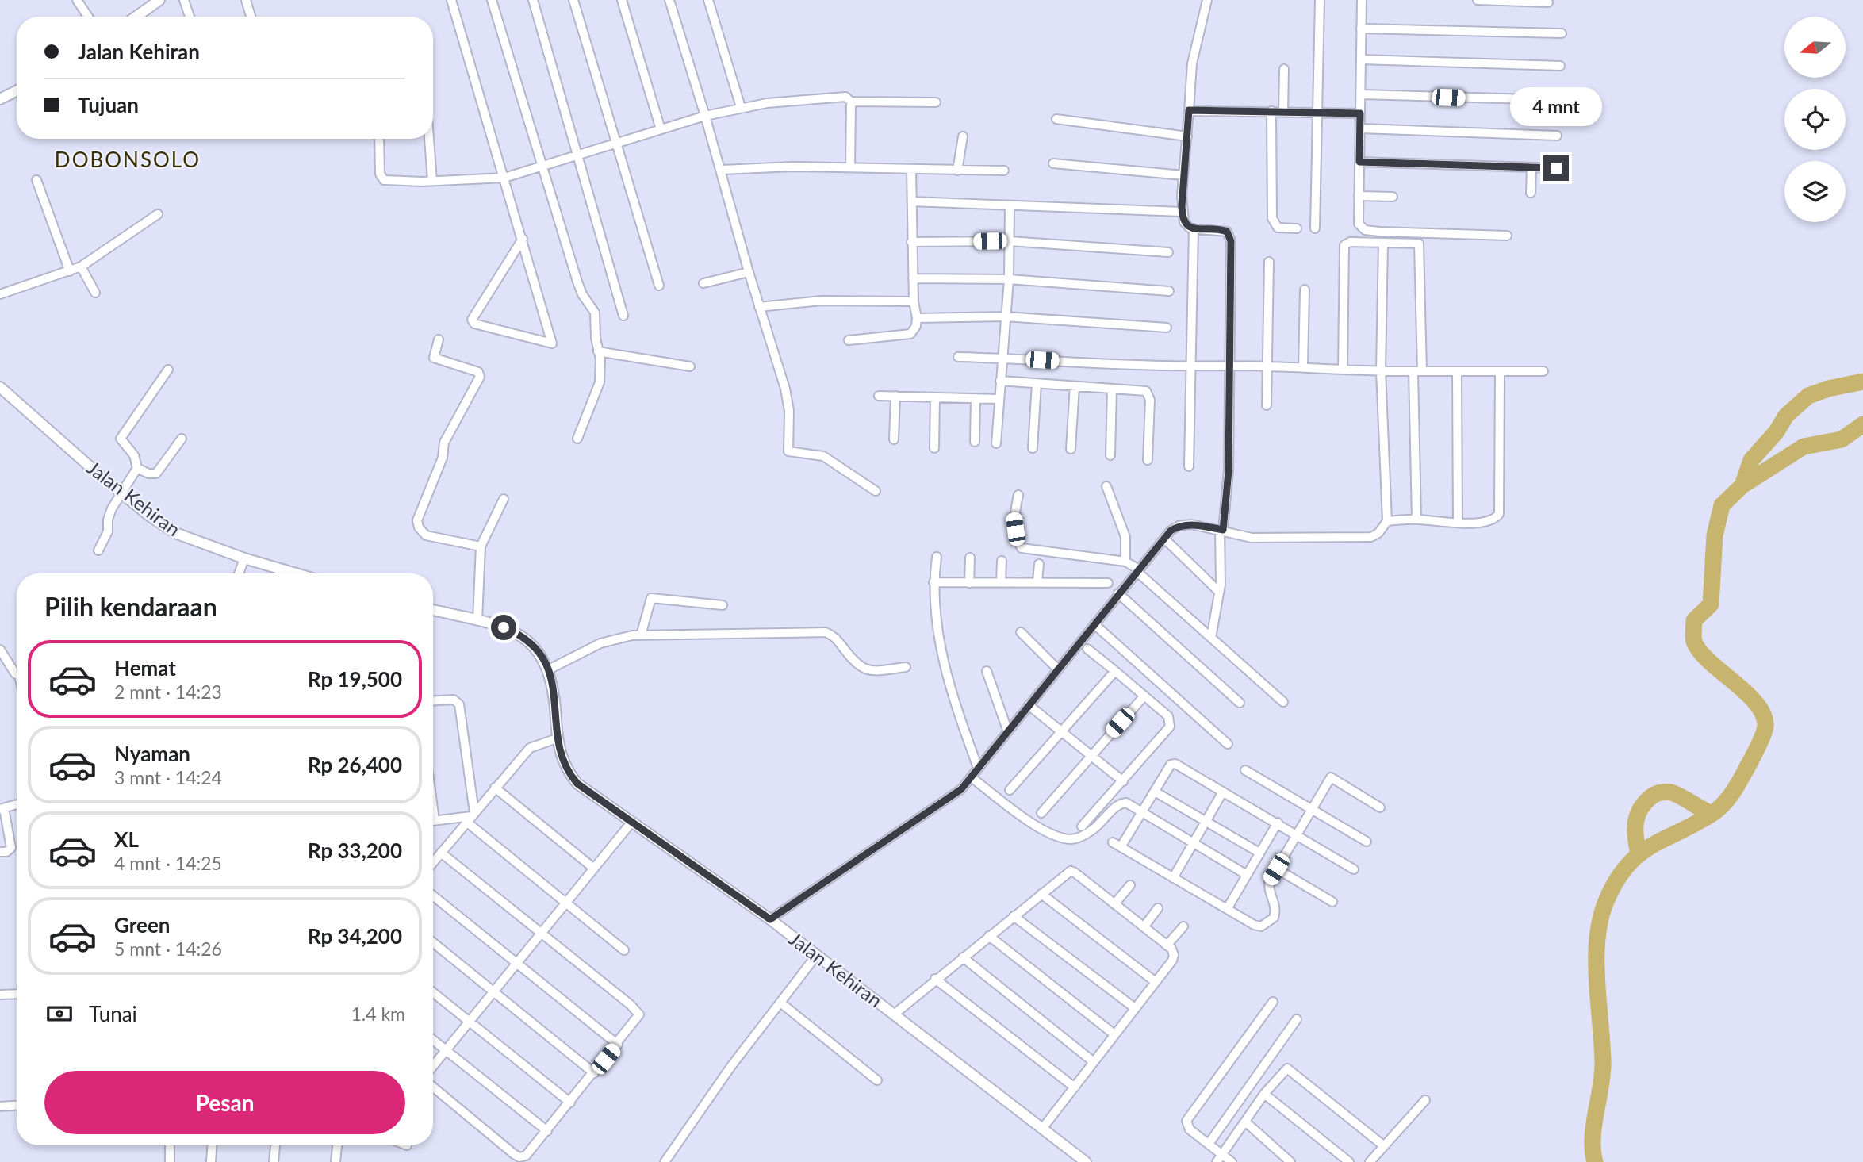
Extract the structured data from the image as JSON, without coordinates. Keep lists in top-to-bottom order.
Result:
{
  "streets": {
    "street": ["Jalan Kehiran"]
  },
  "districts": ["DOBONSOLO"],
  "north": "left",
  "page": {
    "banner": ["Jalan Kehiran", "Tujuan"],
    "bubble": "4 mnt",
    "heading": "Pilih kendaraan",
    "list": [
      {
        "name": "Hemat",
        "note": "2 mnt · 14:23",
        "value": "Rp 19,500"
      },
      {
        "name": "Nyaman",
        "note": "3 mnt · 14:24",
        "value": "Rp 26,400"
      },
      {
        "name": "XL",
        "note": "4 mnt · 14:25",
        "value": "Rp 33,200"
      },
      {
        "name": "Green",
        "note": "5 mnt · 14:26",
        "value": "Rp 34,200"
      }
    ],
    "pay": ["Tunai", "1.4 km"],
    "buttons": "Pesan"
  }
}
